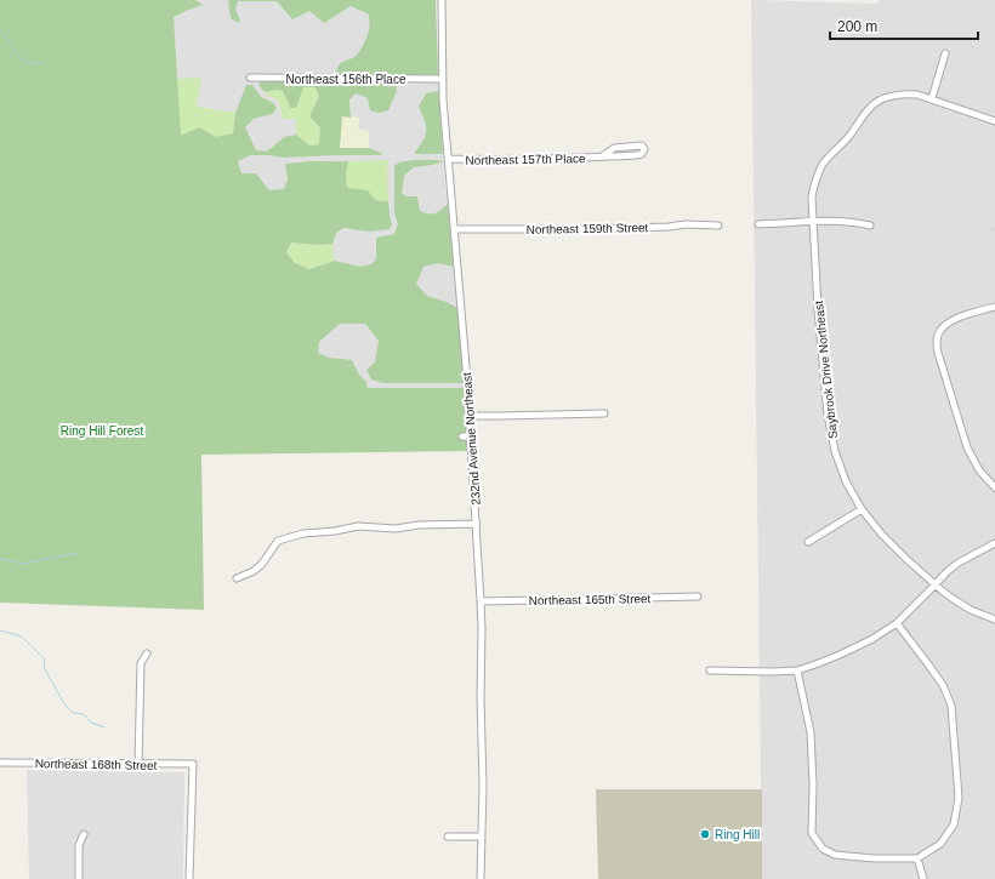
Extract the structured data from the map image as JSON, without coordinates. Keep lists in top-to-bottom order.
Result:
{
  "streets": {
    "street": [
      "Northeast 156th Place",
      "Northeast 157th Place",
      "Northeast 159th Street",
      "Saybrook Drive Northeast",
      "232nd Avenue Northeast",
      "Northeast 165th Street",
      "Northeast 168th Street"
    ]
  },
  "crossings": [
    ["Northeast 156th Place", "232nd Avenue Northeast"],
    ["Northeast 157th Place", "232nd Avenue Northeast"],
    ["Northeast 159th Street", "232nd Avenue Northeast"],
    ["232nd Avenue Northeast", "Northeast 165th Street"]
  ],
  "parks": ["Ring Hill Forest"],
  "places": ["Ring Hill"],
  "scale_bar": "200 m"
}
